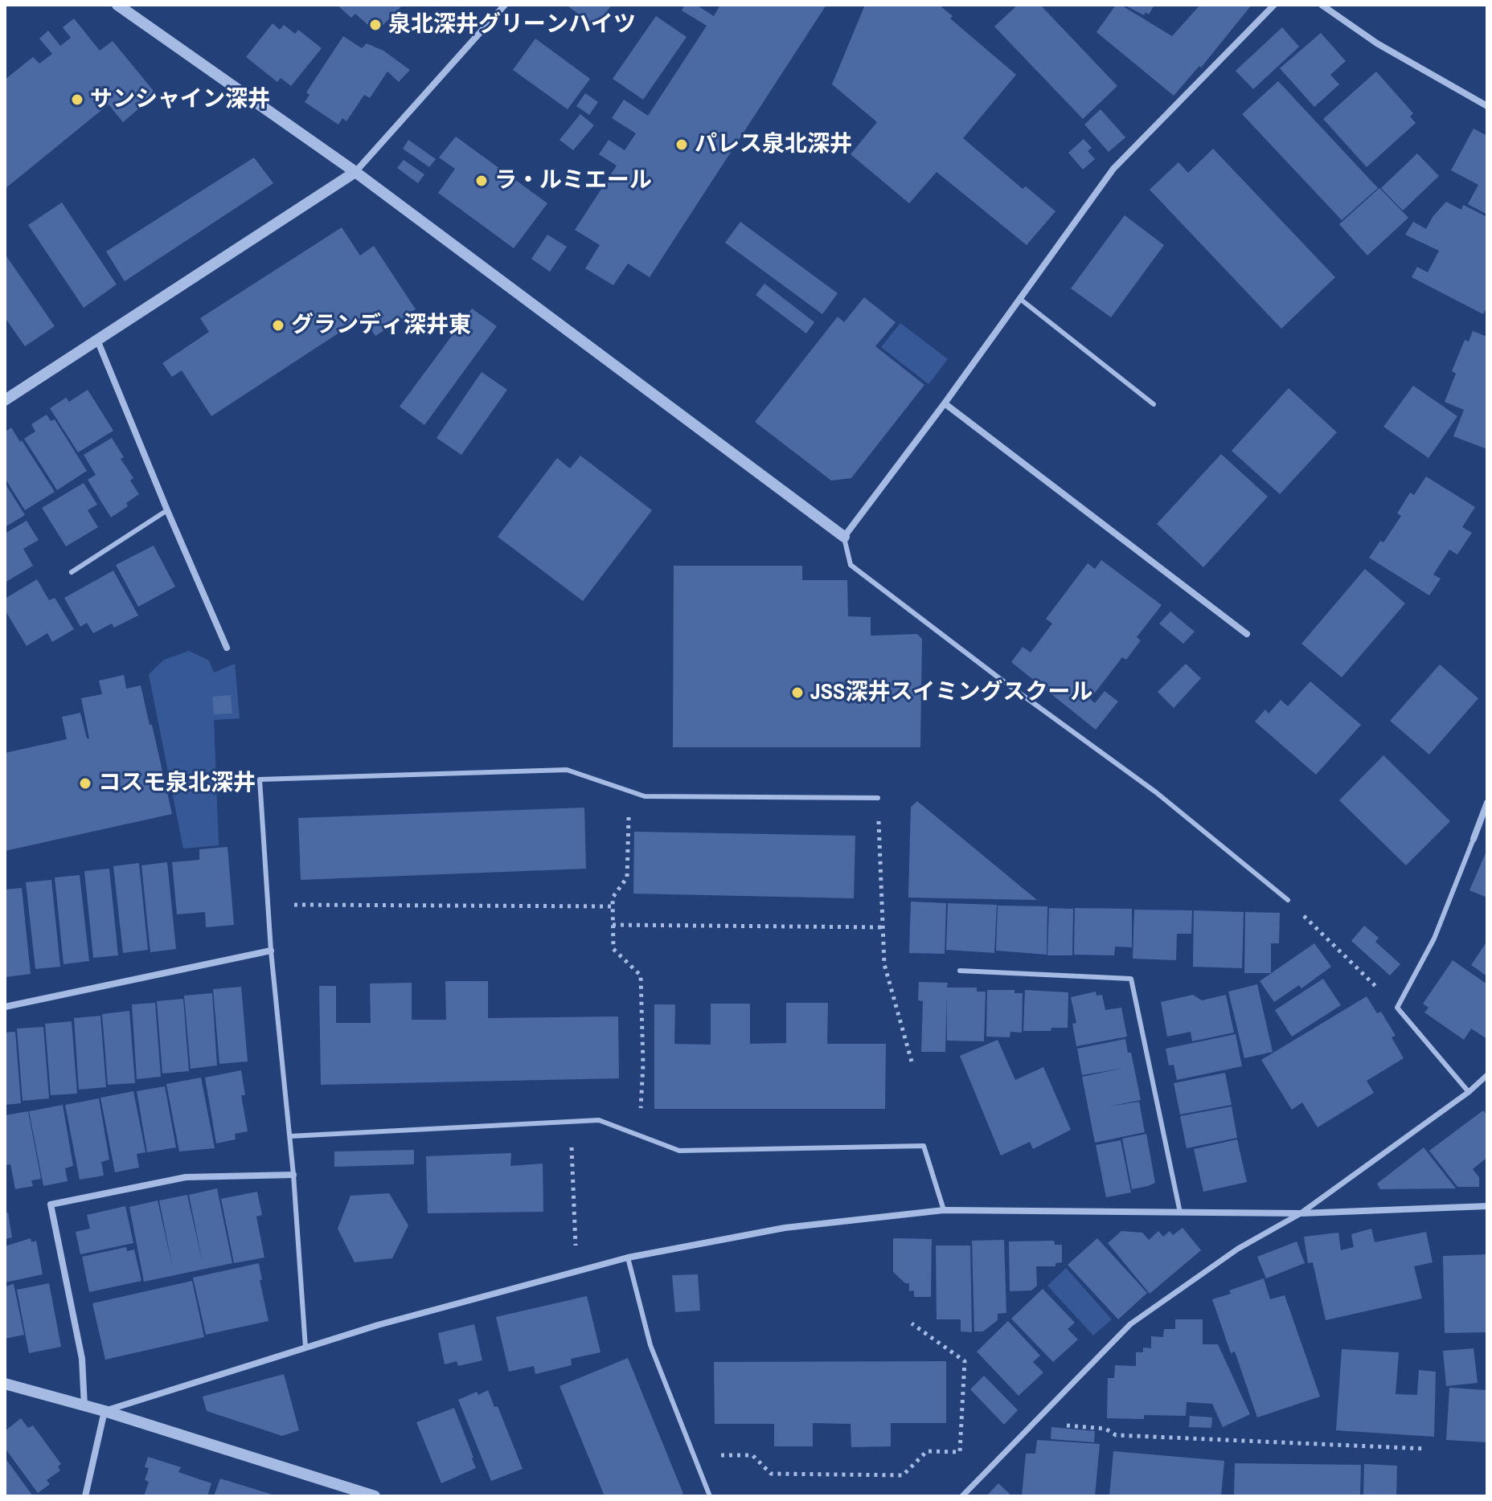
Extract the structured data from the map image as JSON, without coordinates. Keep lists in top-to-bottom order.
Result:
{
  "places": [
    "泉北深井グリーンハイツ",
    "サンシャイン深井",
    "パレス泉北深井",
    "ラ・ルミエール",
    "グランディ深井東",
    "JSS深井スイミングスクール",
    "コスモ泉北深井"
  ]
}
